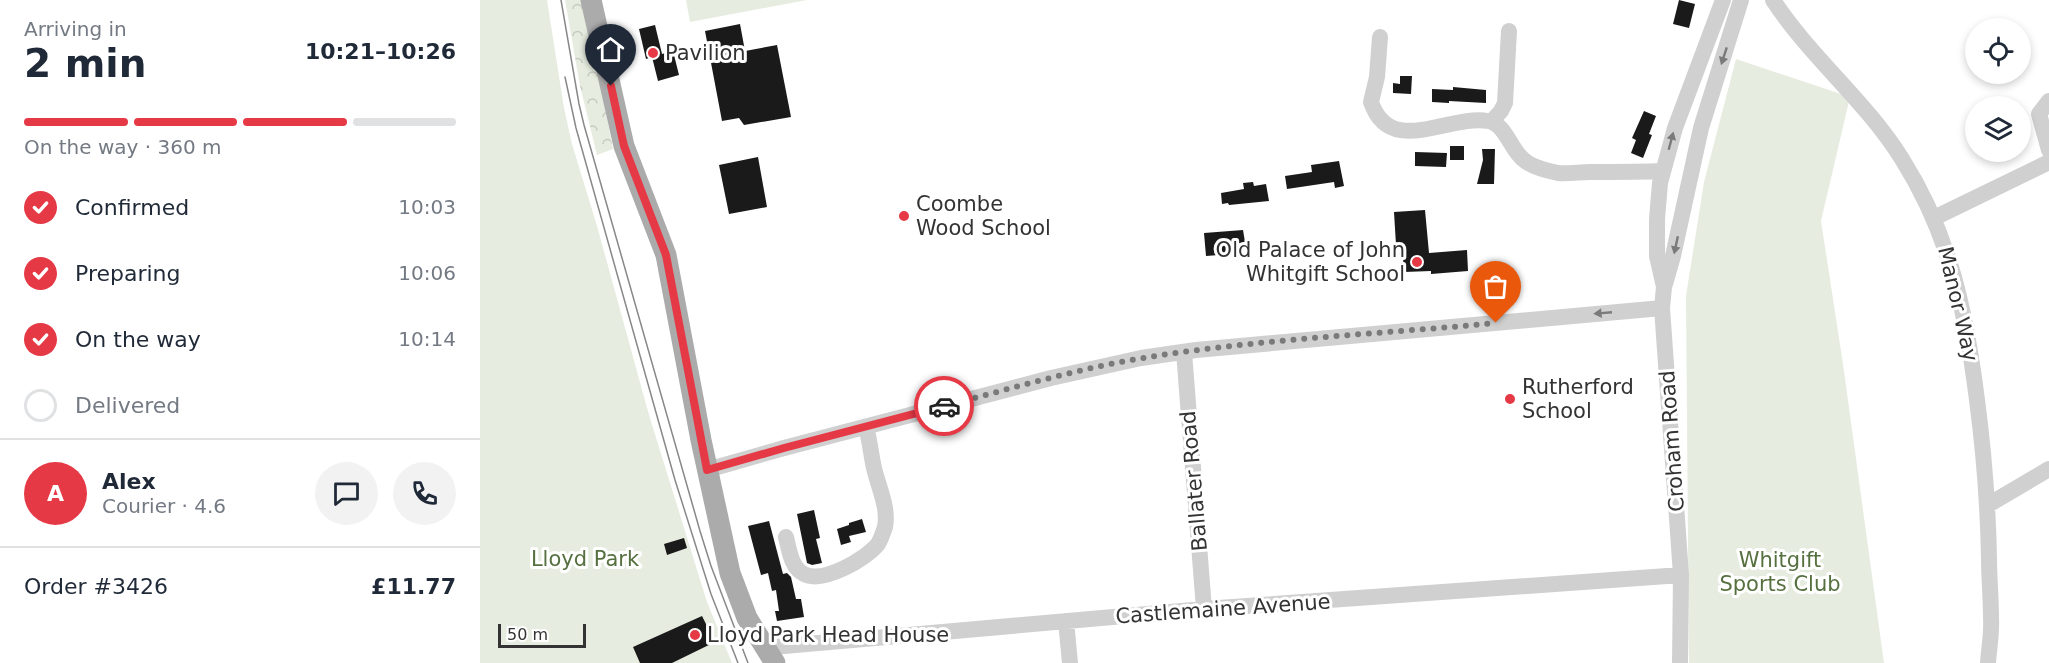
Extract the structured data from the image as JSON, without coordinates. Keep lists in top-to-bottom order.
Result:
{
  "streets": {
    "street": [
      "Manor Way",
      "Croham Road",
      "Ballater Road",
      "Castlemaine Avenue"
    ]
  },
  "crossings": [
    ["Croham Road", "Castlemaine Avenue"],
    ["Ballater Road", "Castlemaine Avenue"]
  ],
  "parks": ["Lloyd Park", "Whitgift Sports Club"],
  "places": [
    "Pavilion",
    "Coombe Wood School",
    "Old Palace of John Whitgift School",
    "Rutherford School",
    "Lloyd Park Head House"
  ],
  "scale_bar": "50 m",
  "page": {
    "heading": ["2 min", "Arriving in", "10:21–10:26"],
    "panel": [
      "Alex",
      "Courier · 4.6",
      "Order #3426",
      "£11.77"
    ],
    "bar": "On the way · 360 m",
    "list": [
      ["Confirmed", "10:03"],
      ["Preparing", "10:06"],
      ["On the way", "10:14"],
      "Delivered"
    ],
    "round": "A",
    "scale": "50 m"
  }
}
